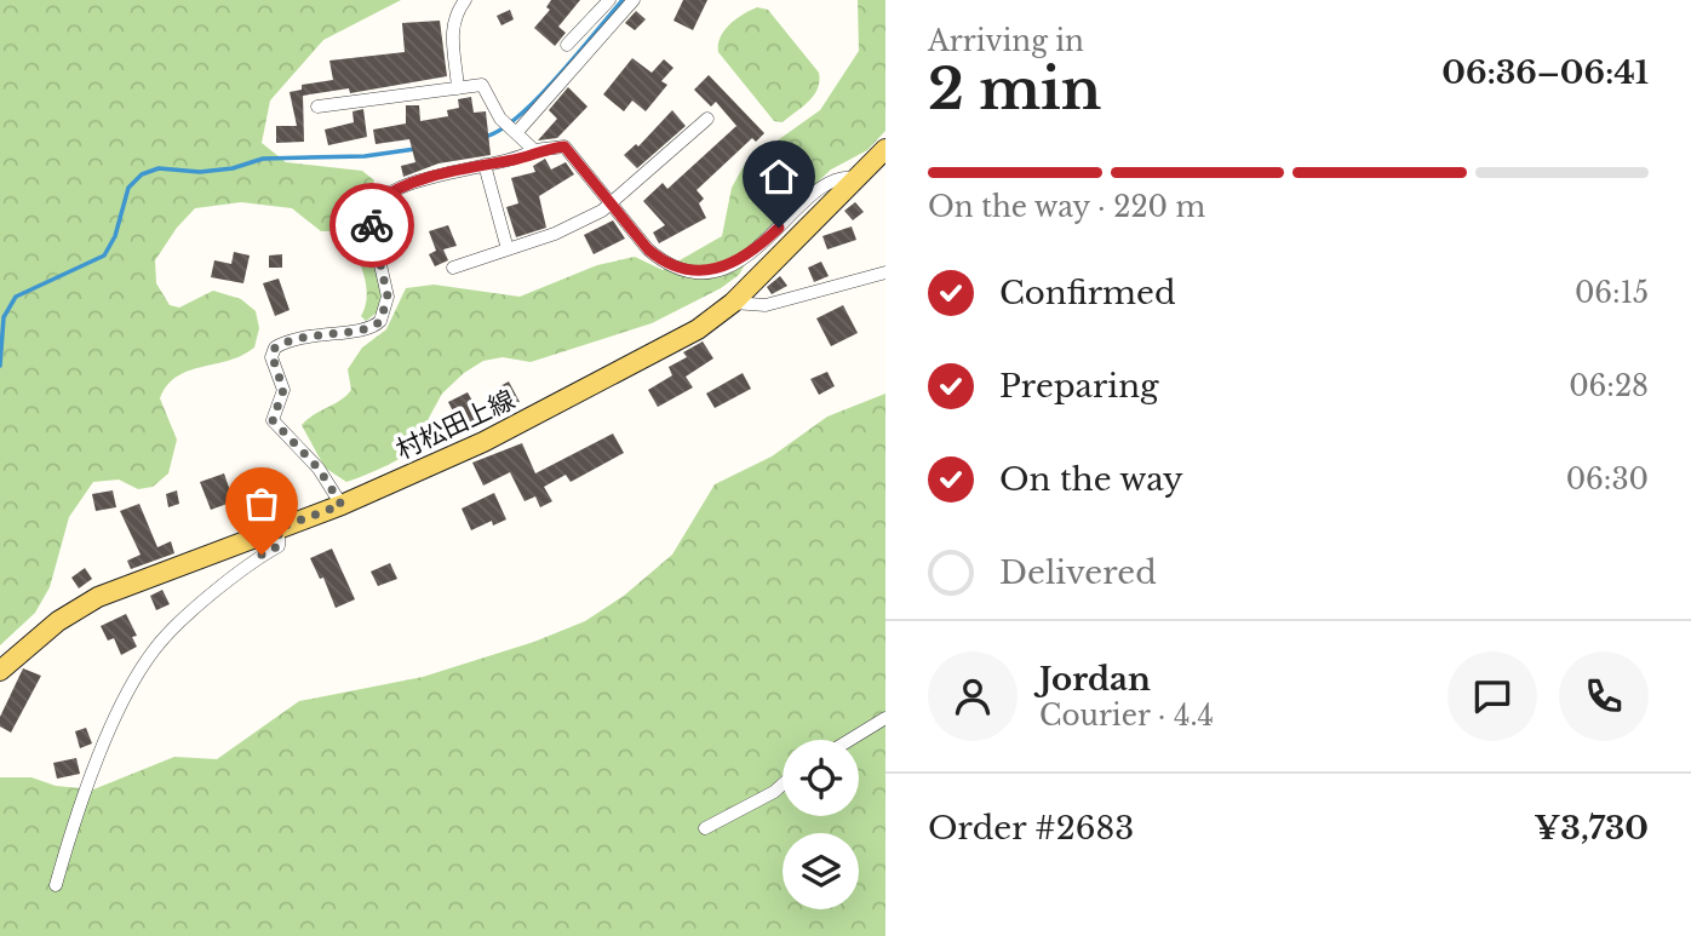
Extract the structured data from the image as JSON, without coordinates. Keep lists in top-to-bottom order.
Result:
{
  "streets": {
    "main road": ["村松田上線"]
  },
  "page": {
    "heading": ["2 min", "Arriving in", "06:36–06:41"],
    "panel": [
      "Jordan",
      "Courier · 4.4",
      "Order #2683",
      "¥3,730"
    ],
    "bar": "On the way · 220 m",
    "list": [
      ["Confirmed", "06:15"],
      ["Preparing", "06:28"],
      ["On the way", "06:30"],
      "Delivered"
    ]
  }
}
